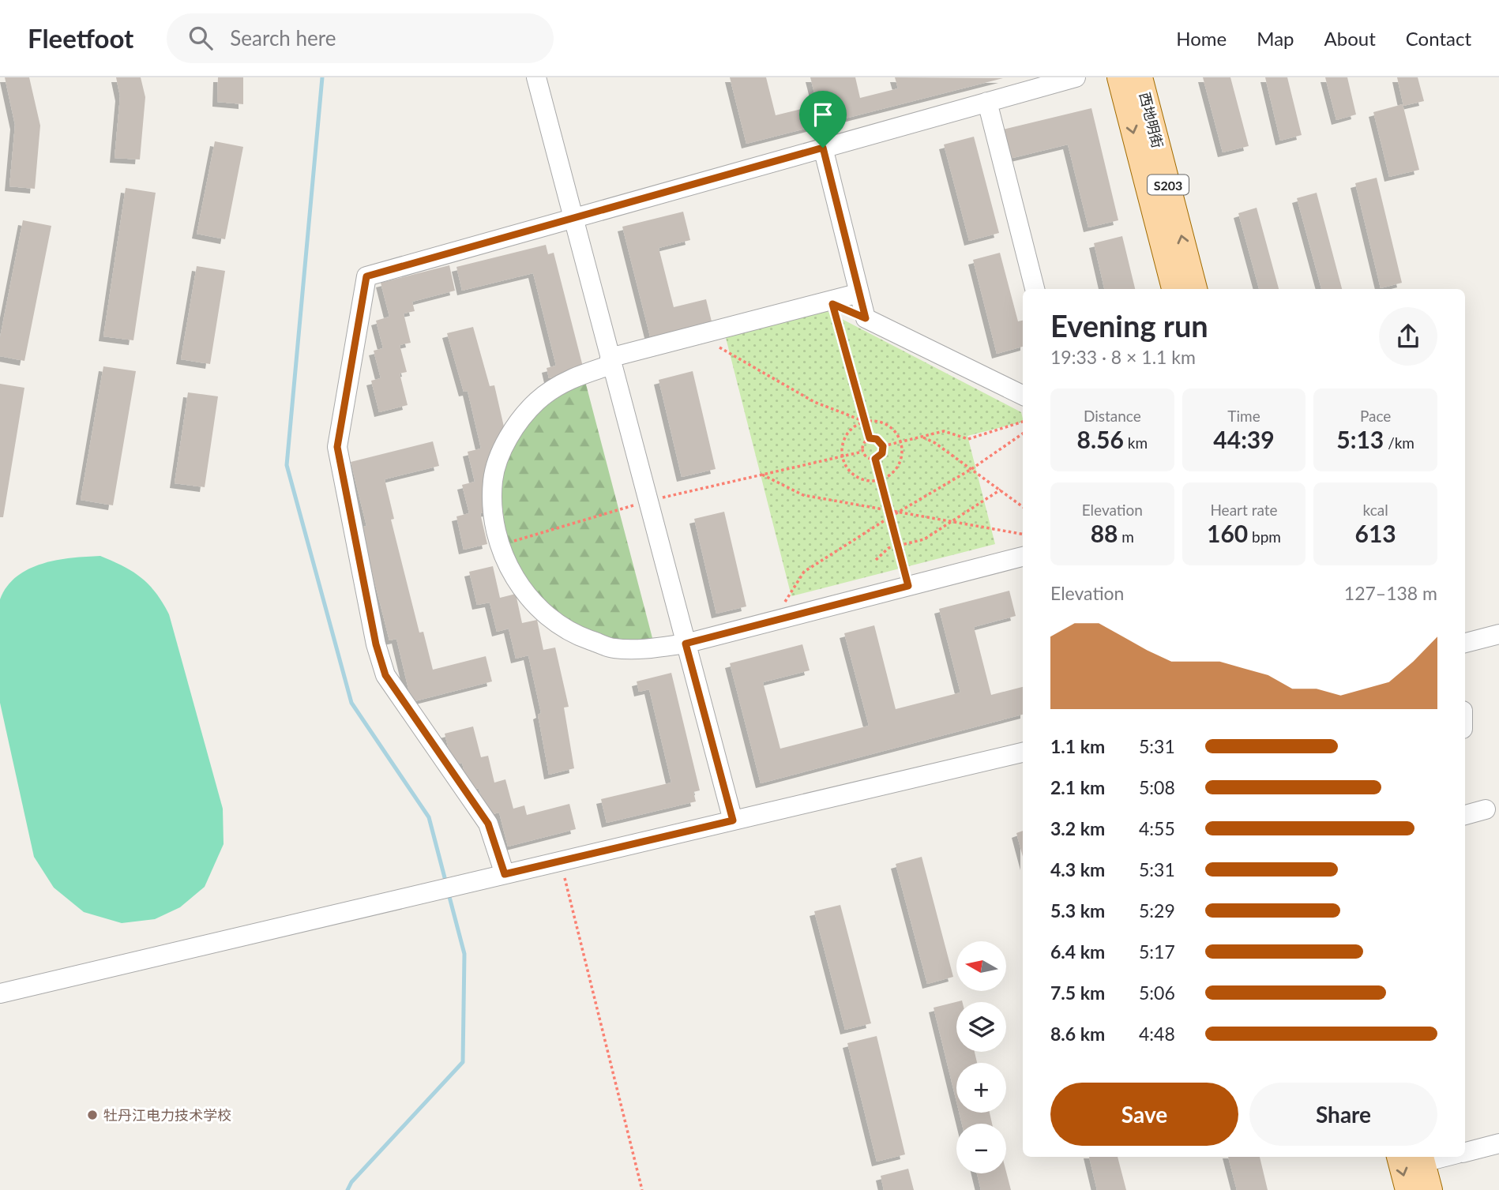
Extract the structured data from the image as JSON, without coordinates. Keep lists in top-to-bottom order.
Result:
{
  "streets": {
    "main road": ["西地明街", "S203"]
  },
  "places": ["牡丹江电力技术学校"],
  "north": "left",
  "page": {
    "header": "Fleetfoot",
    "search": "Search here",
    "nav": [
      "Home",
      "Map",
      "About",
      "Contact"
    ],
    "heading": ["Evening run", "19:33 · 8 × 1.1 km"],
    "stats": [
      ["Distance", "8.56 km"],
      ["Time", "44:39"],
      ["Pace", "5:13 /km"],
      ["Elevation", "88 m"],
      ["Heart rate", "160 bpm"],
      ["kcal", "613"]
    ],
    "chart": ["Elevation", "127–138 m"],
    "list": [
      {
        "name": "1.1 km",
        "note": "5:31"
      },
      {
        "name": "2.1 km",
        "note": "5:08"
      },
      {
        "name": "3.2 km",
        "note": "4:55"
      },
      {
        "name": "4.3 km",
        "note": "5:31"
      },
      {
        "name": "5.3 km",
        "note": "5:29"
      },
      {
        "name": "6.4 km",
        "note": "5:17"
      },
      {
        "name": "7.5 km",
        "note": "5:06"
      },
      {
        "name": "8.6 km",
        "note": "4:48"
      }
    ],
    "map_buttons": ["+", "−"],
    "buttons": ["Save", "Share"]
  }
}
